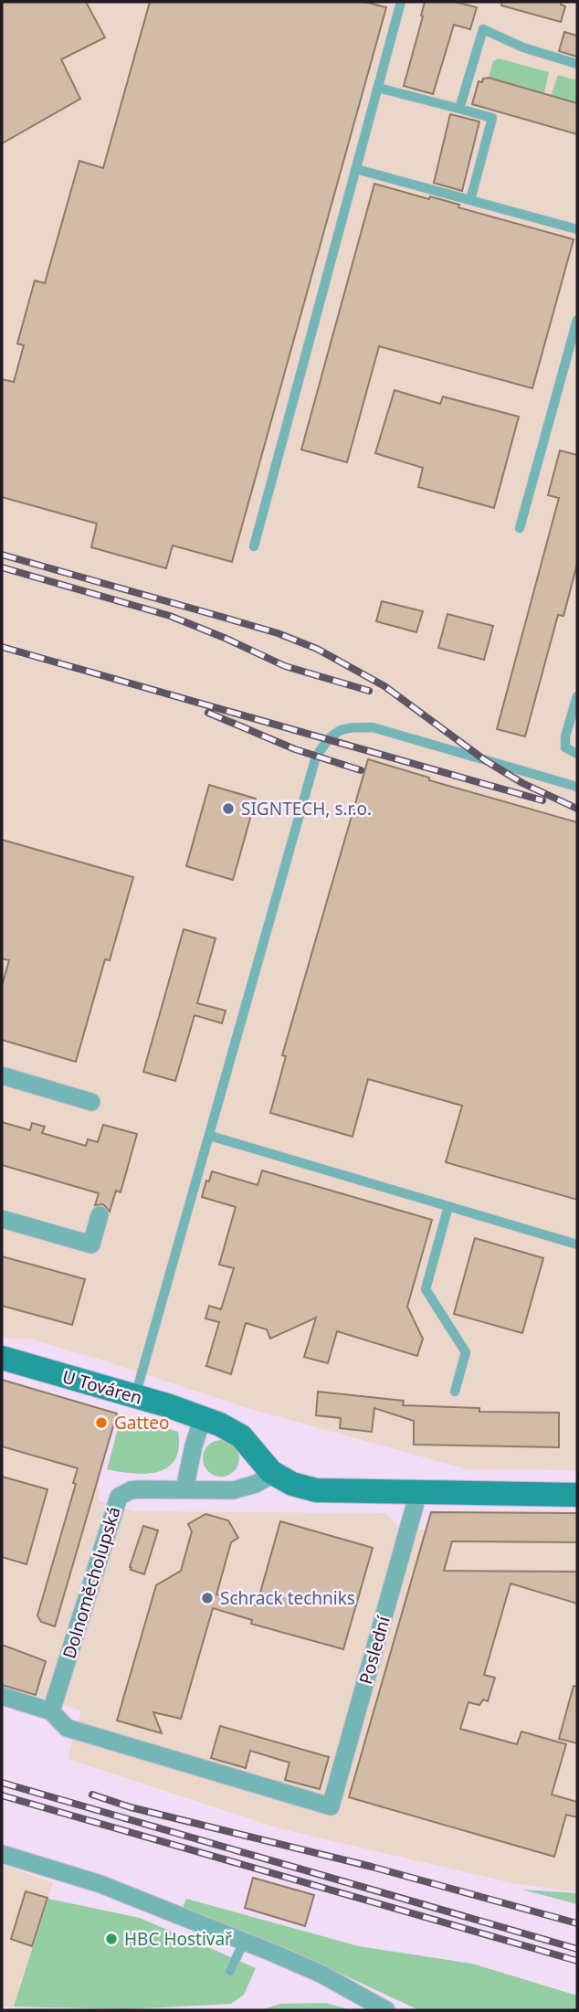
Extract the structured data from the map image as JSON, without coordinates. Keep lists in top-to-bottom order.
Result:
{
  "streets": {
    "street": ["U Továren", "Dolnoměcholupská", "Poslední"]
  },
  "crossings": [
    ["U Továren", "Dolnoměcholupská"],
    ["U Továren", "Poslední"],
    ["Dolnoměcholupská", "Poslední"]
  ],
  "places": [
    "SIGNTECH, s.r.o.",
    "Gatteo",
    "Schrack techniks",
    "HBC Hostivař"
  ]
}
